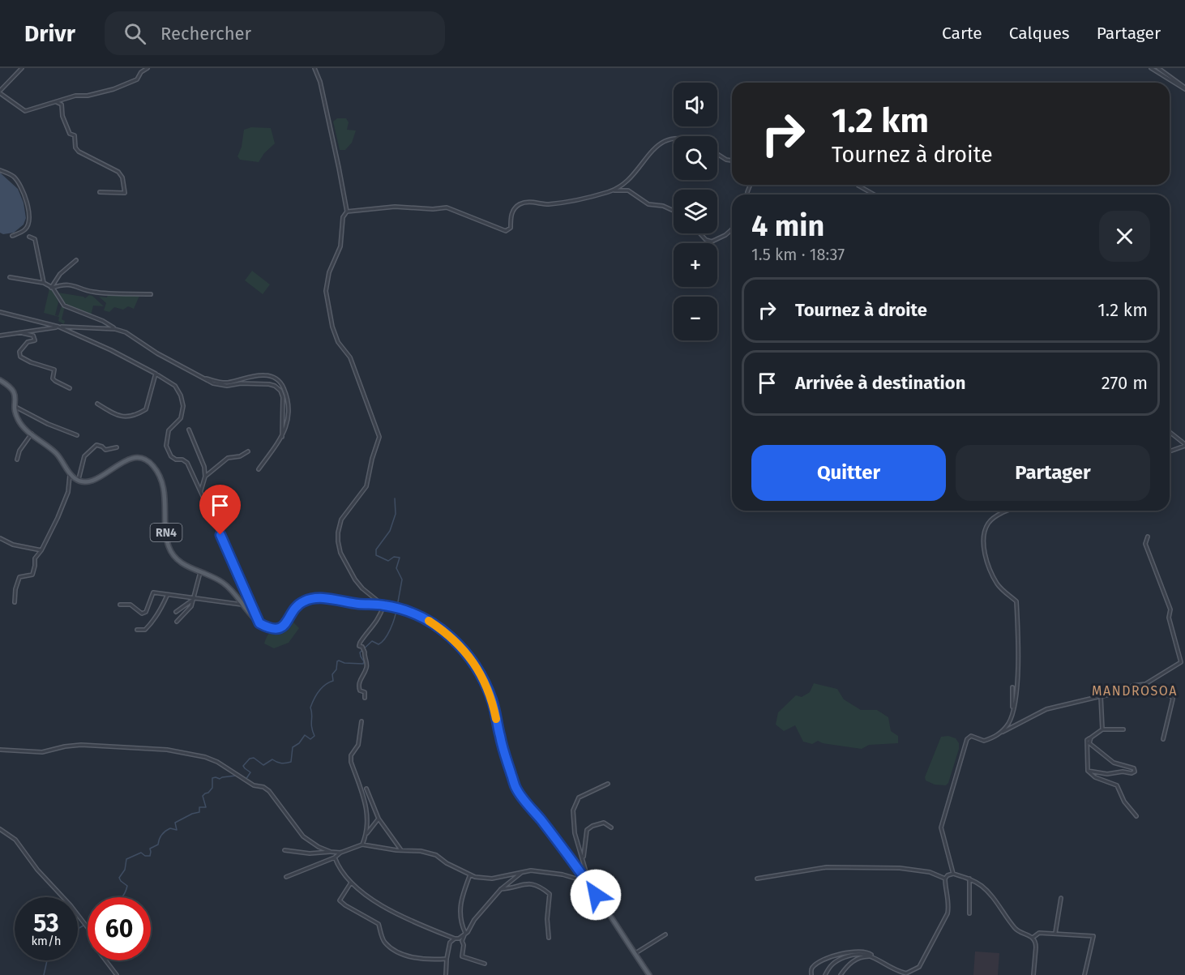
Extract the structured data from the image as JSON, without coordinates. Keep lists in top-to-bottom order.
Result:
{
  "streets": {
    "main road": ["RN4"]
  },
  "districts": ["MANDROSOA"],
  "page": {
    "header": "Drivr",
    "search": "Rechercher",
    "nav": ["Carte", "Calques", "Partager"],
    "map_buttons": ["+", "−"],
    "turn": ["1.2 km", "Tournez à droite"],
    "heading": ["4 min", "1.5 km · 18:37"],
    "list": [
      {
        "name": "Tournez à droite",
        "value": "1.2 km"
      },
      {
        "name": "Arrivée à destination",
        "value": "270 m"
      }
    ],
    "buttons": ["Quitter", "Partager"],
    "speed": "53 km/h",
    "limit": "60"
  }
}
